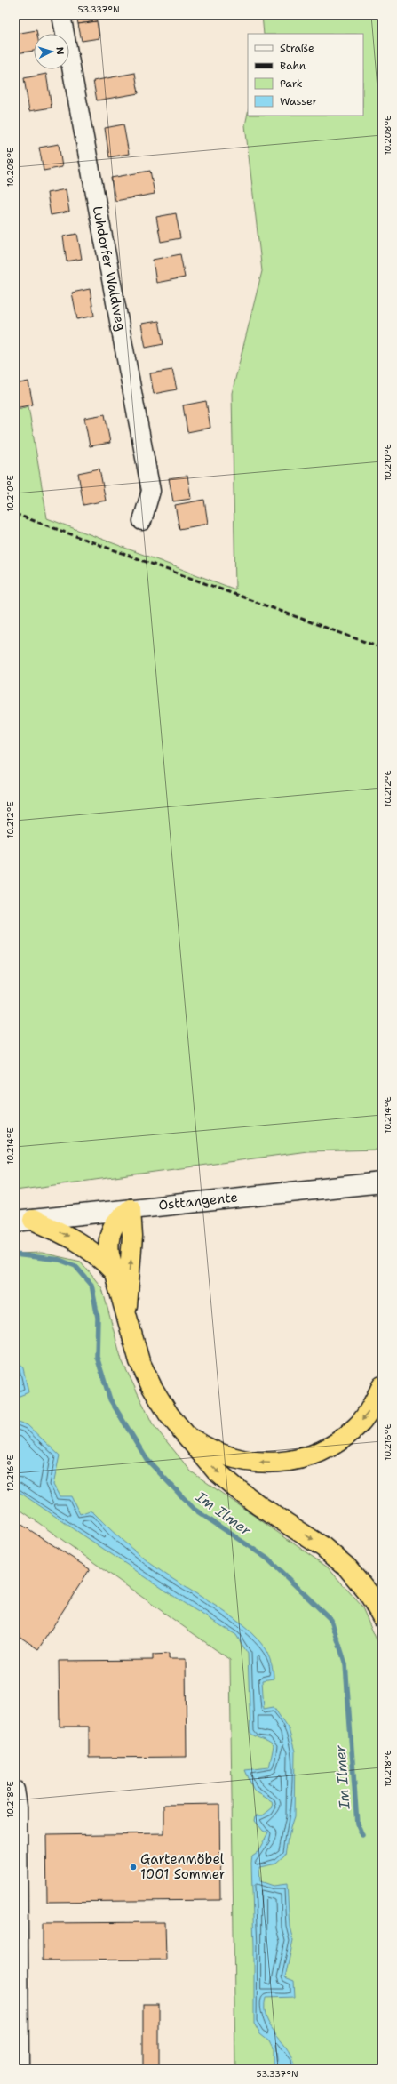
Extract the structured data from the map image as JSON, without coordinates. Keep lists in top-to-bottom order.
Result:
{
  "streets": {
    "main road": ["Osttangente"],
    "street": ["Luhdorfer Waldweg"]
  },
  "water": ["Im Ilmer"],
  "places": ["Gartenmöbel 1001 Sommer"],
  "legend": [
    "Straße",
    "Bahn",
    "Park",
    "Wasser"
  ],
  "north": "right",
  "coordinates": [
    "53.337°N",
    "10.208°E",
    "10.210°E",
    "10.212°E",
    "10.214°E",
    "10.216°E",
    "10.218°E"
  ]
}
